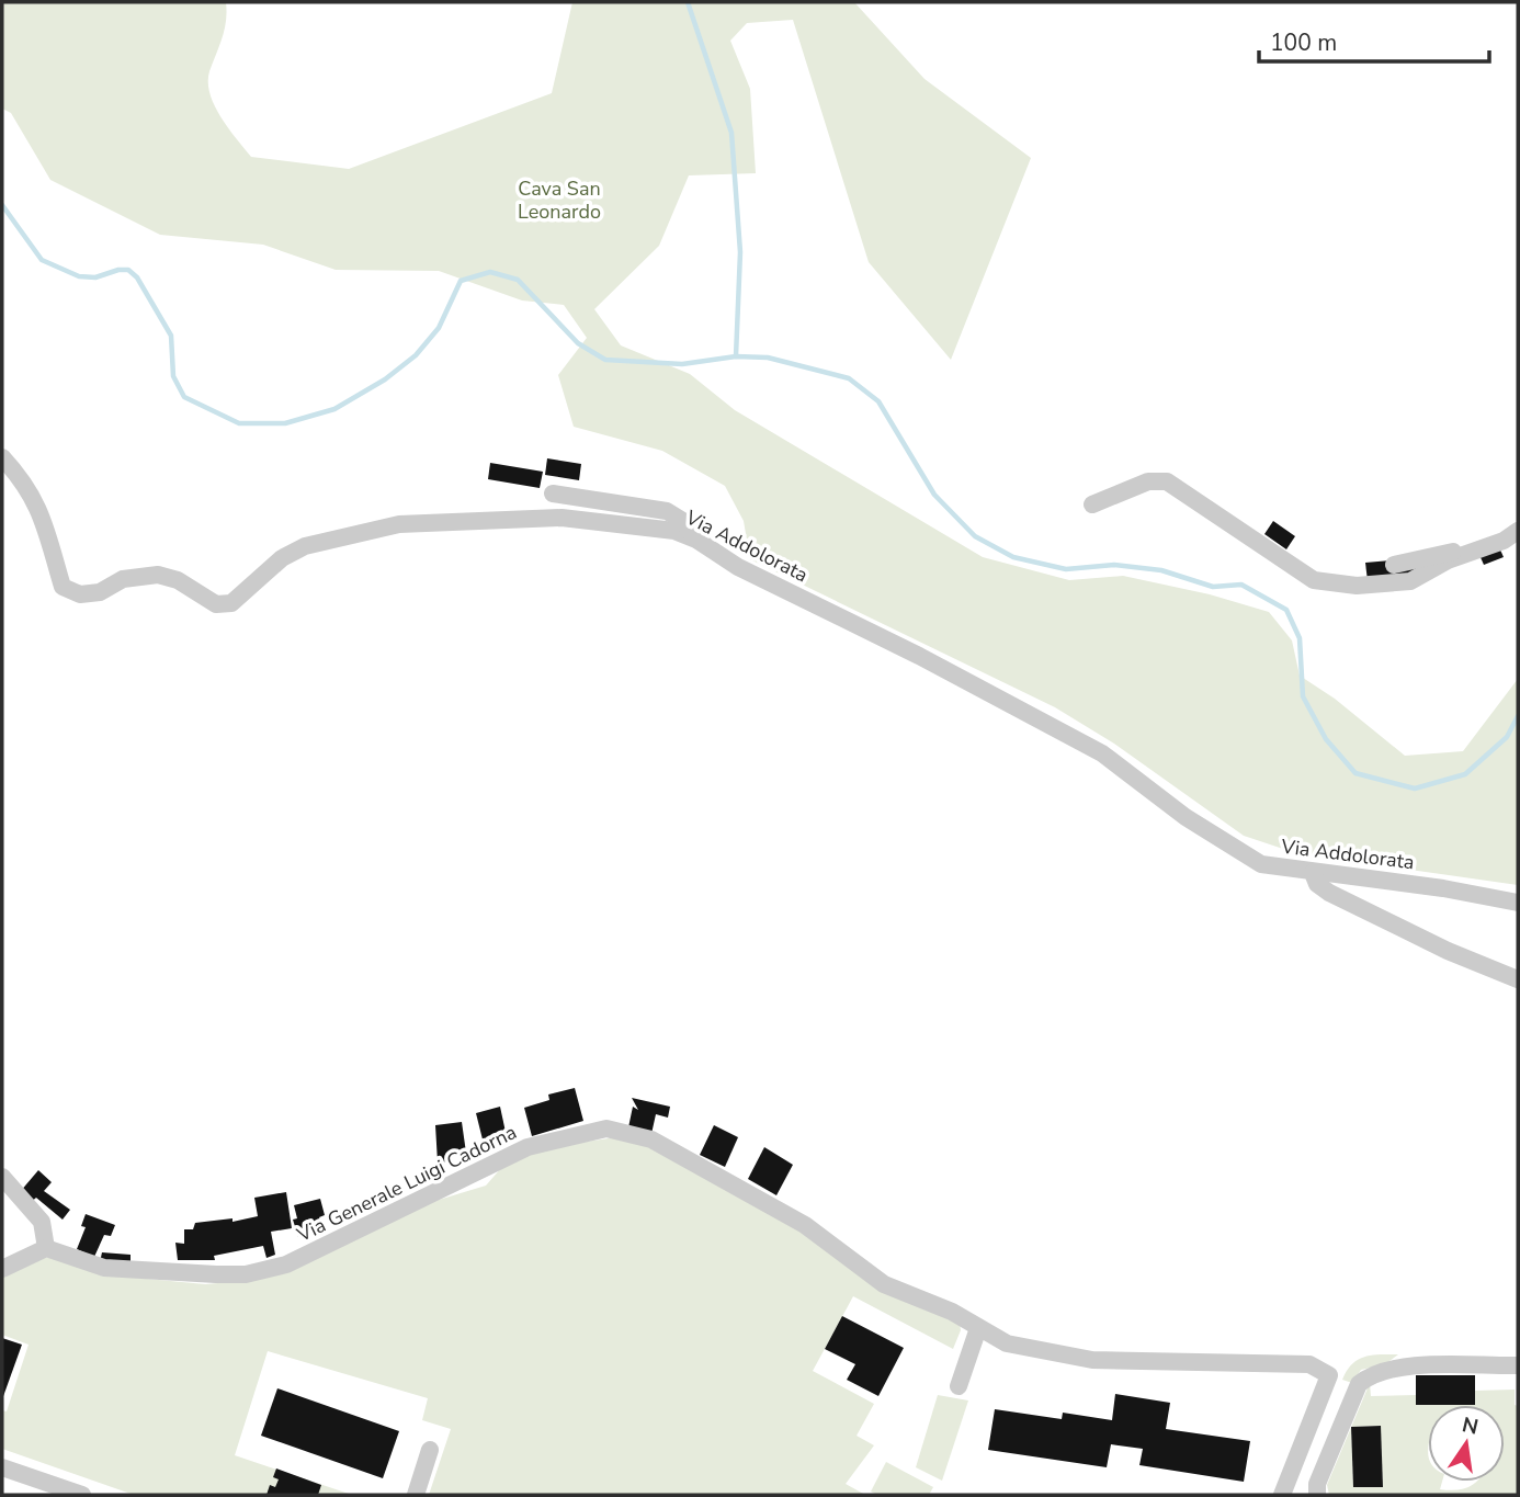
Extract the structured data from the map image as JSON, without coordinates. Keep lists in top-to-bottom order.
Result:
{
  "streets": {
    "street": ["Via Addolorata", "Via Generale Luigi Cadorna"]
  },
  "parks": ["Cava San Leonardo"],
  "scale_bar": "100 m",
  "north": "top"
}
